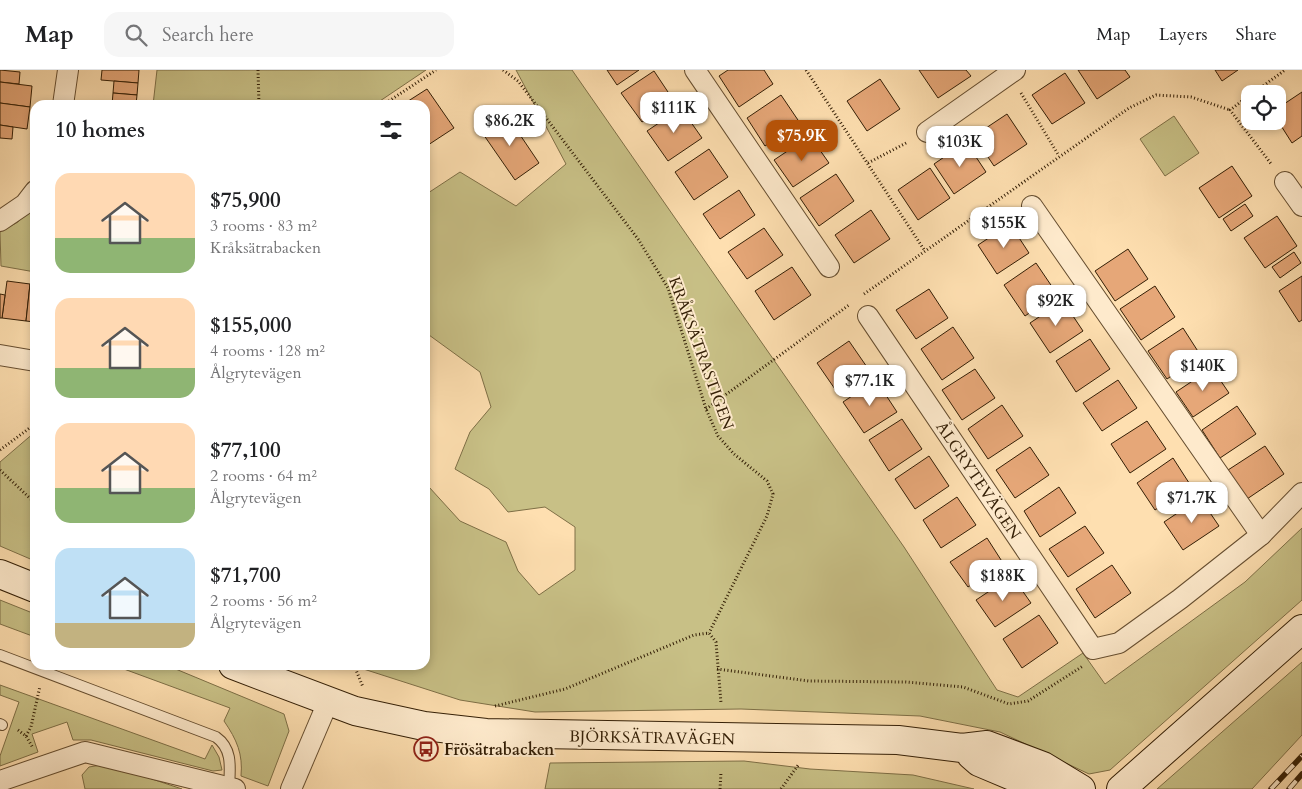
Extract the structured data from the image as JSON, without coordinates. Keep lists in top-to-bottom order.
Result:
{
  "streets": {
    "street": ["ÅLGRYTEVÄGEN", "BJÖRKSÄTRAVÄGEN"],
    "path": ["KRÅKSÄTRASTIGEN"]
  },
  "places": {
    "bus stop": ["Frösätrabacken"]
  },
  "page": {
    "header": "Map",
    "search": "Search here",
    "nav": ["Map", "Layers", "Share"],
    "price": [
      "$111K",
      "$86.2K",
      "$75.9K",
      "$103K",
      "$155K",
      "$92K",
      "$140K",
      "$77.1K",
      "$71.7K",
      "$188K"
    ],
    "heading": "10 homes",
    "list": [
      {
        "name": "$75,900",
        "note": "3 rooms · 83 m² · Kråksätrabacken"
      },
      {
        "name": "$155,000",
        "note": "4 rooms · 128 m² · Ålgrytevägen"
      },
      {
        "name": "$77,100",
        "note": "2 rooms · 64 m² · Ålgrytevägen"
      },
      {
        "name": "$71,700",
        "note": "2 rooms · 56 m² · Ålgrytevägen"
      }
    ]
  }
}
